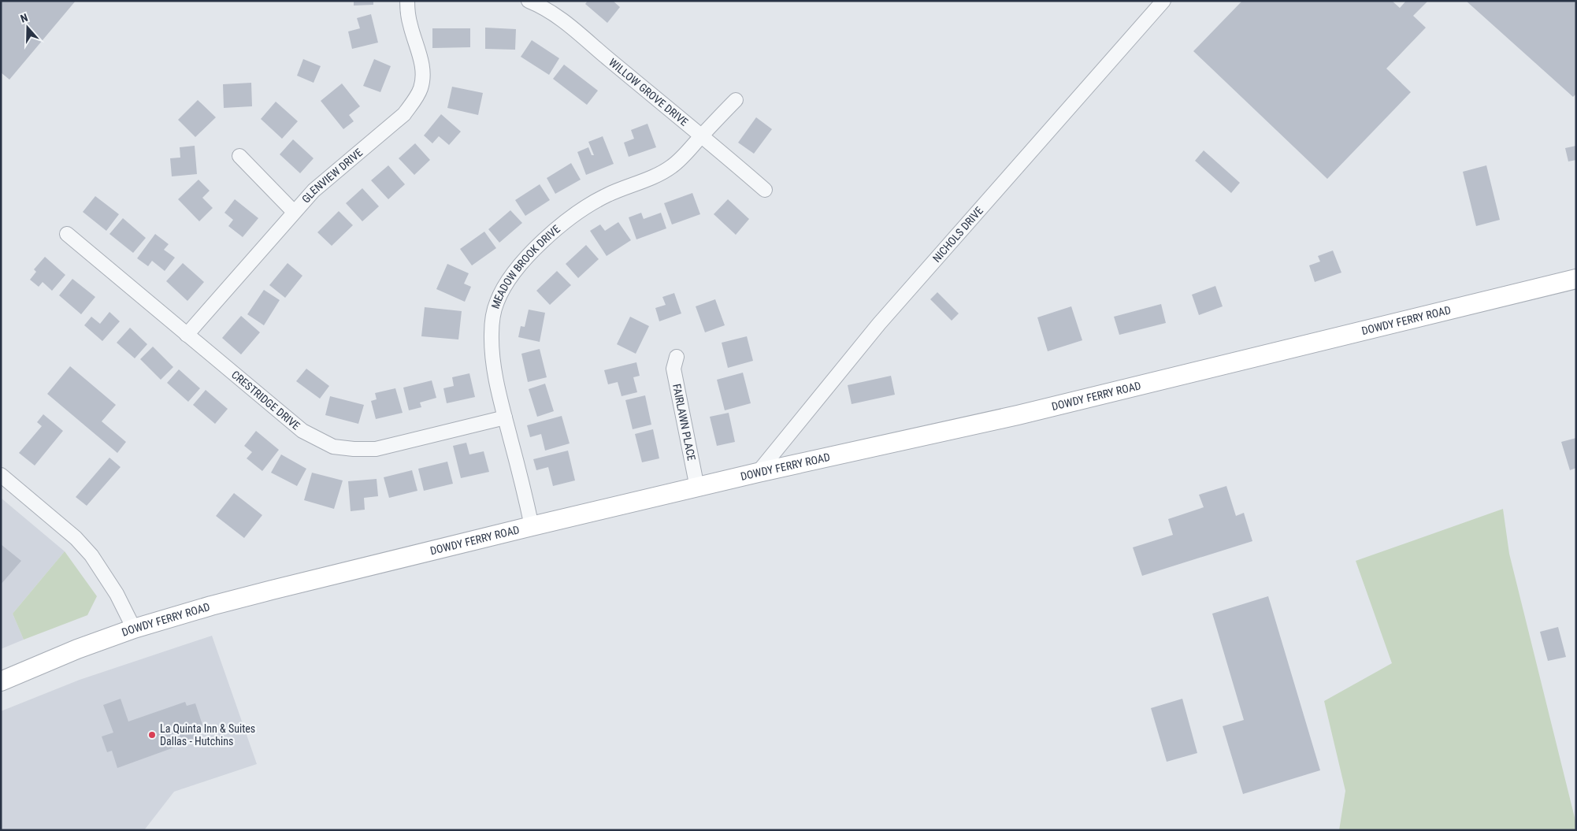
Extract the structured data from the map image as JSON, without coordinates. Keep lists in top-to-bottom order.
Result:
{
  "streets": {
    "street": [
      "WILLOW GROVE DRIVE",
      "GLENVIEW DRIVE",
      "NICHOLS DRIVE",
      "MEADOW BROOK DRIVE",
      "DOWDY FERRY ROAD",
      "CRESTRIDGE DRIVE",
      "FAIRLAWN PLACE"
    ]
  },
  "crossings": [
    ["WILLOW GROVE DRIVE", "MEADOW BROOK DRIVE"],
    ["GLENVIEW DRIVE", "CRESTRIDGE DRIVE"],
    ["NICHOLS DRIVE", "DOWDY FERRY ROAD"],
    ["MEADOW BROOK DRIVE", "DOWDY FERRY ROAD"],
    ["MEADOW BROOK DRIVE", "CRESTRIDGE DRIVE"],
    ["DOWDY FERRY ROAD", "FAIRLAWN PLACE"]
  ],
  "places": ["La Quinta Inn & Suites Dallas - Hutchins"],
  "north": "top"
}
